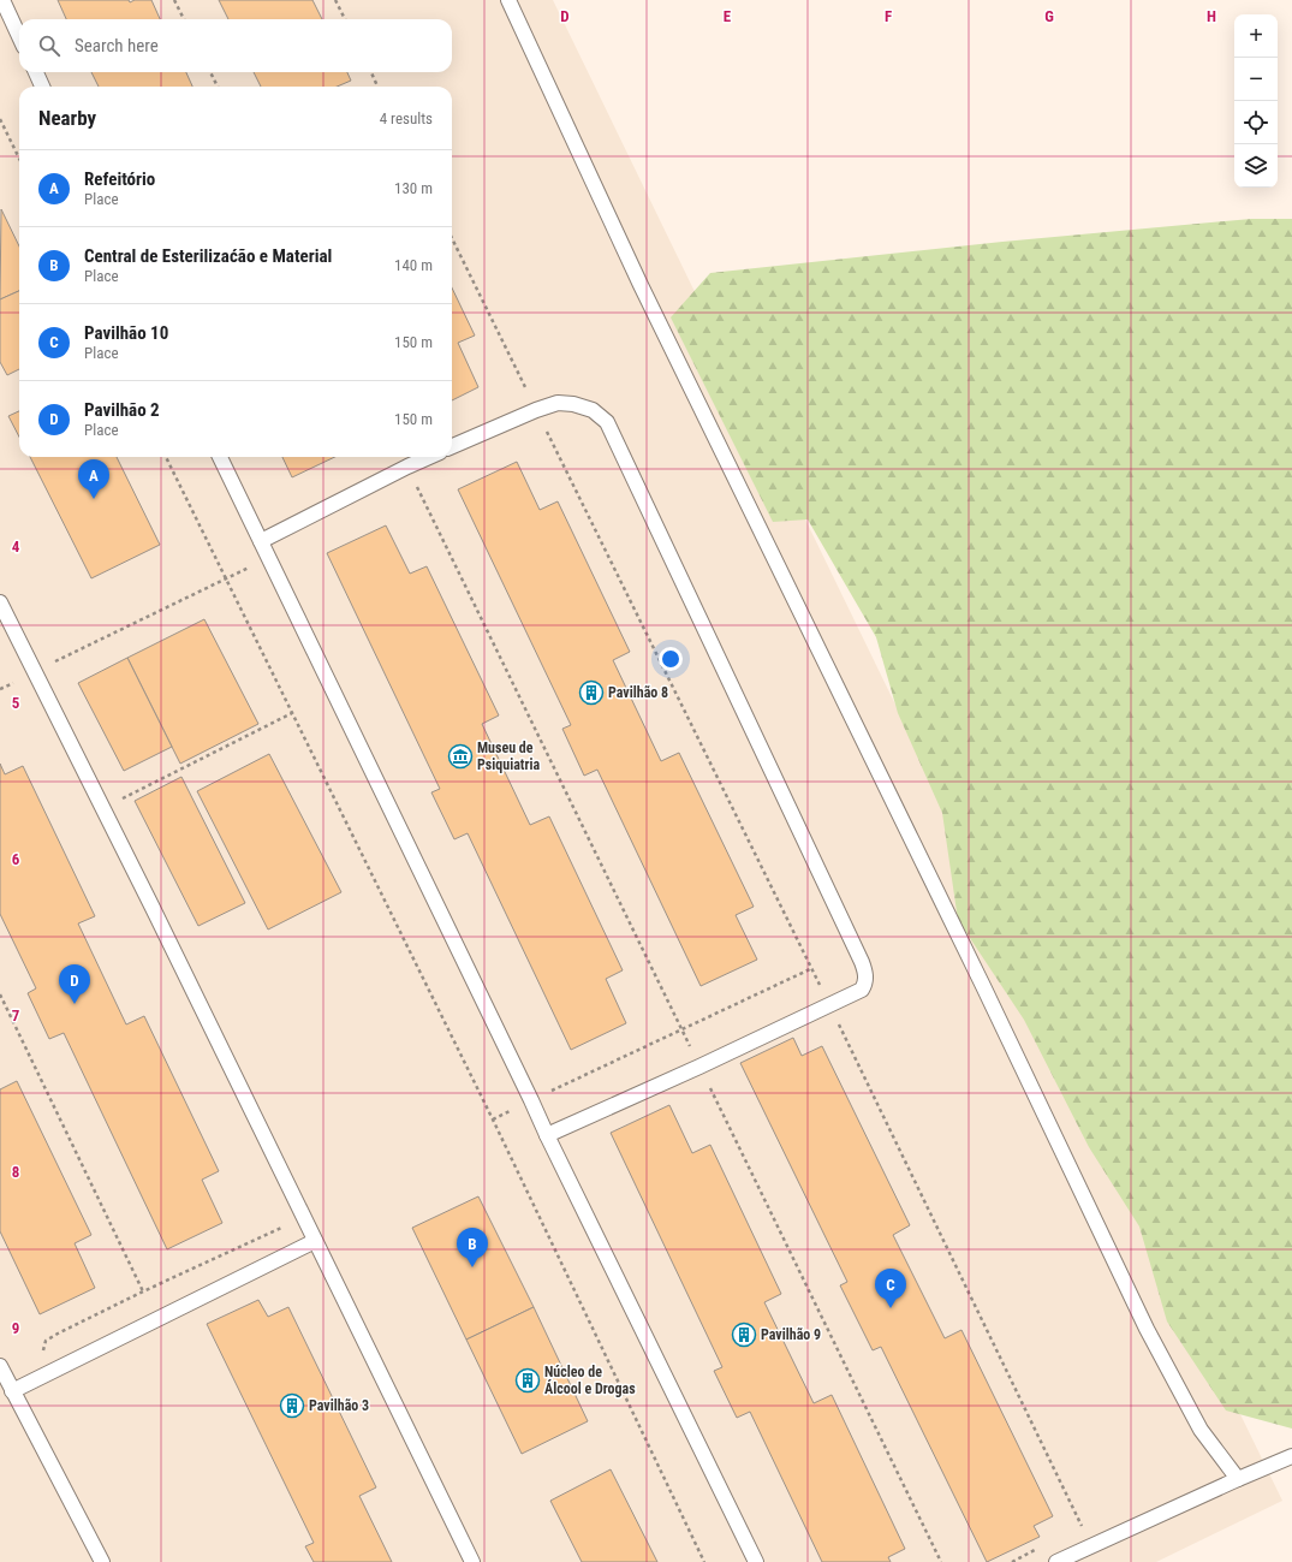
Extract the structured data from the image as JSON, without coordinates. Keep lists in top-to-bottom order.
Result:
{
  "places": {
    "building": [
      "Pavilhão 8",
      "Pavilhão 9",
      "Núcleo de Álcool e Drogas",
      "Pavilhão 3"
    ],
    "museum": ["Museu de Psiquiatria"]
  },
  "page": {
    "map_buttons": ["+", "−"],
    "search": "Search here",
    "heading": ["Nearby", "4 results"],
    "list": [
      {
        "mark": "A",
        "name": "Refeitório",
        "note": "Place",
        "value": "130 m"
      },
      {
        "mark": "B",
        "name": "Central de Esterilizaćão e Material",
        "note": "Place",
        "value": "140 m"
      },
      {
        "mark": "C",
        "name": "Pavilhão 10",
        "note": "Place",
        "value": "150 m"
      },
      {
        "mark": "D",
        "name": "Pavilhão 2",
        "note": "Place",
        "value": "150 m"
      }
    ],
    "pins": [
      "A",
      "D",
      "B",
      "C"
    ]
  },
  "grid": {
    "columns": [
      "D",
      "E",
      "F",
      "G",
      "H"
    ],
    "rows": [
      "4",
      "5",
      "6",
      "7",
      "8",
      "9"
    ]
  }
}
